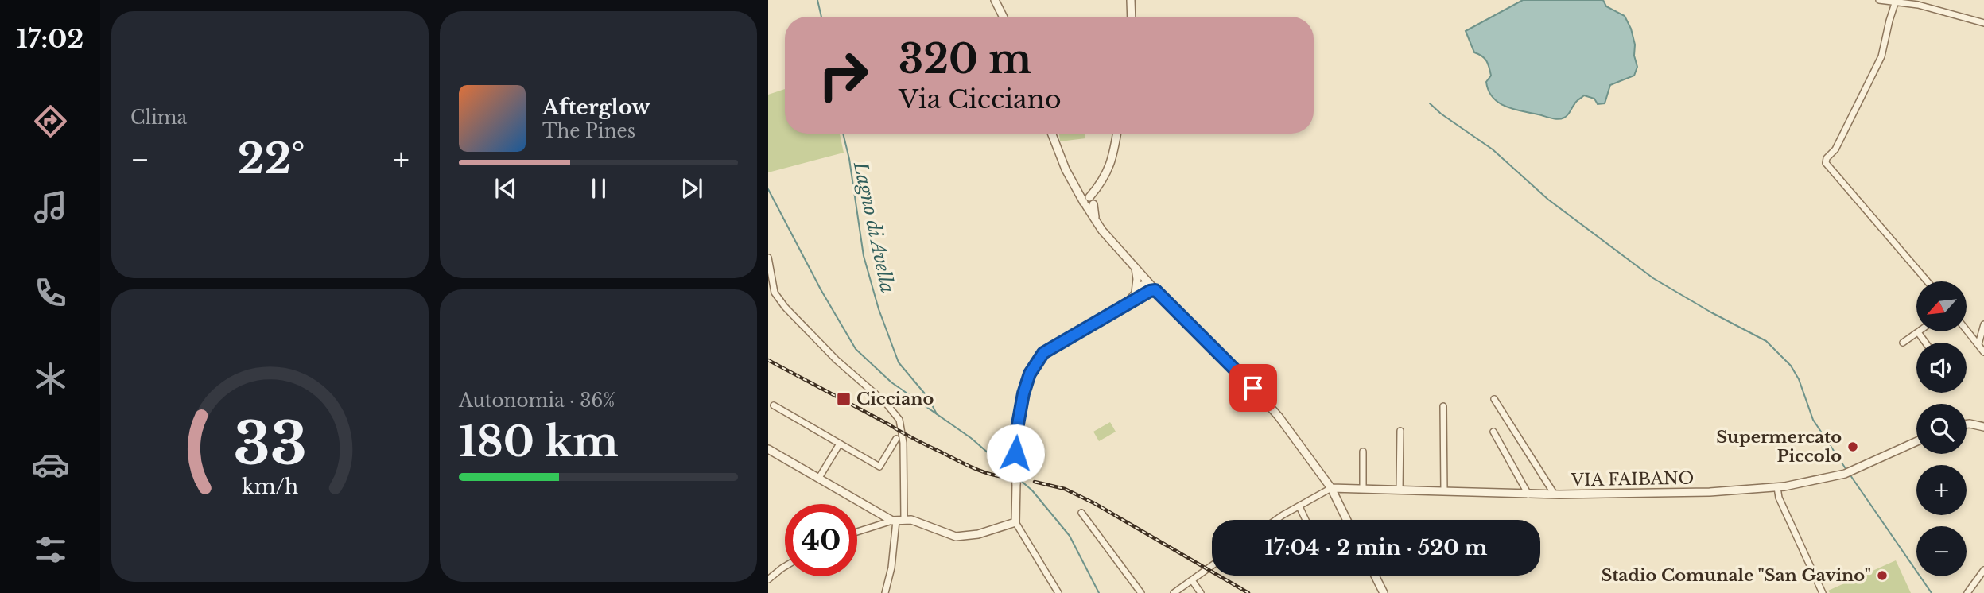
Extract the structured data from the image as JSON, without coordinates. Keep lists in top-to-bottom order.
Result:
{
  "streets": {
    "street": ["VIA FAIBANO"]
  },
  "water": ["Lagno di Avella"],
  "places": {
    "transit": ["Cicciano"],
    "other": ["Supermercato Piccolo", "Stadio Comunale \"San Gavino\""]
  },
  "north": "bottom left",
  "page": {
    "tabs": "17:02",
    "tile": [
      "Clima",
      ["Autonomia · 36%", "180 km"]
    ],
    "turn": ["320 m", "Via Cicciano"],
    "song": ["Afterglow", "The Pines"],
    "heat": ["−", "22°", "+"],
    "map_buttons": ["+", "−"],
    "limit": "40",
    "trip": "17:04 · 2 min · 520 m",
    "gauge": ["33", "km/h"]
  }
}
